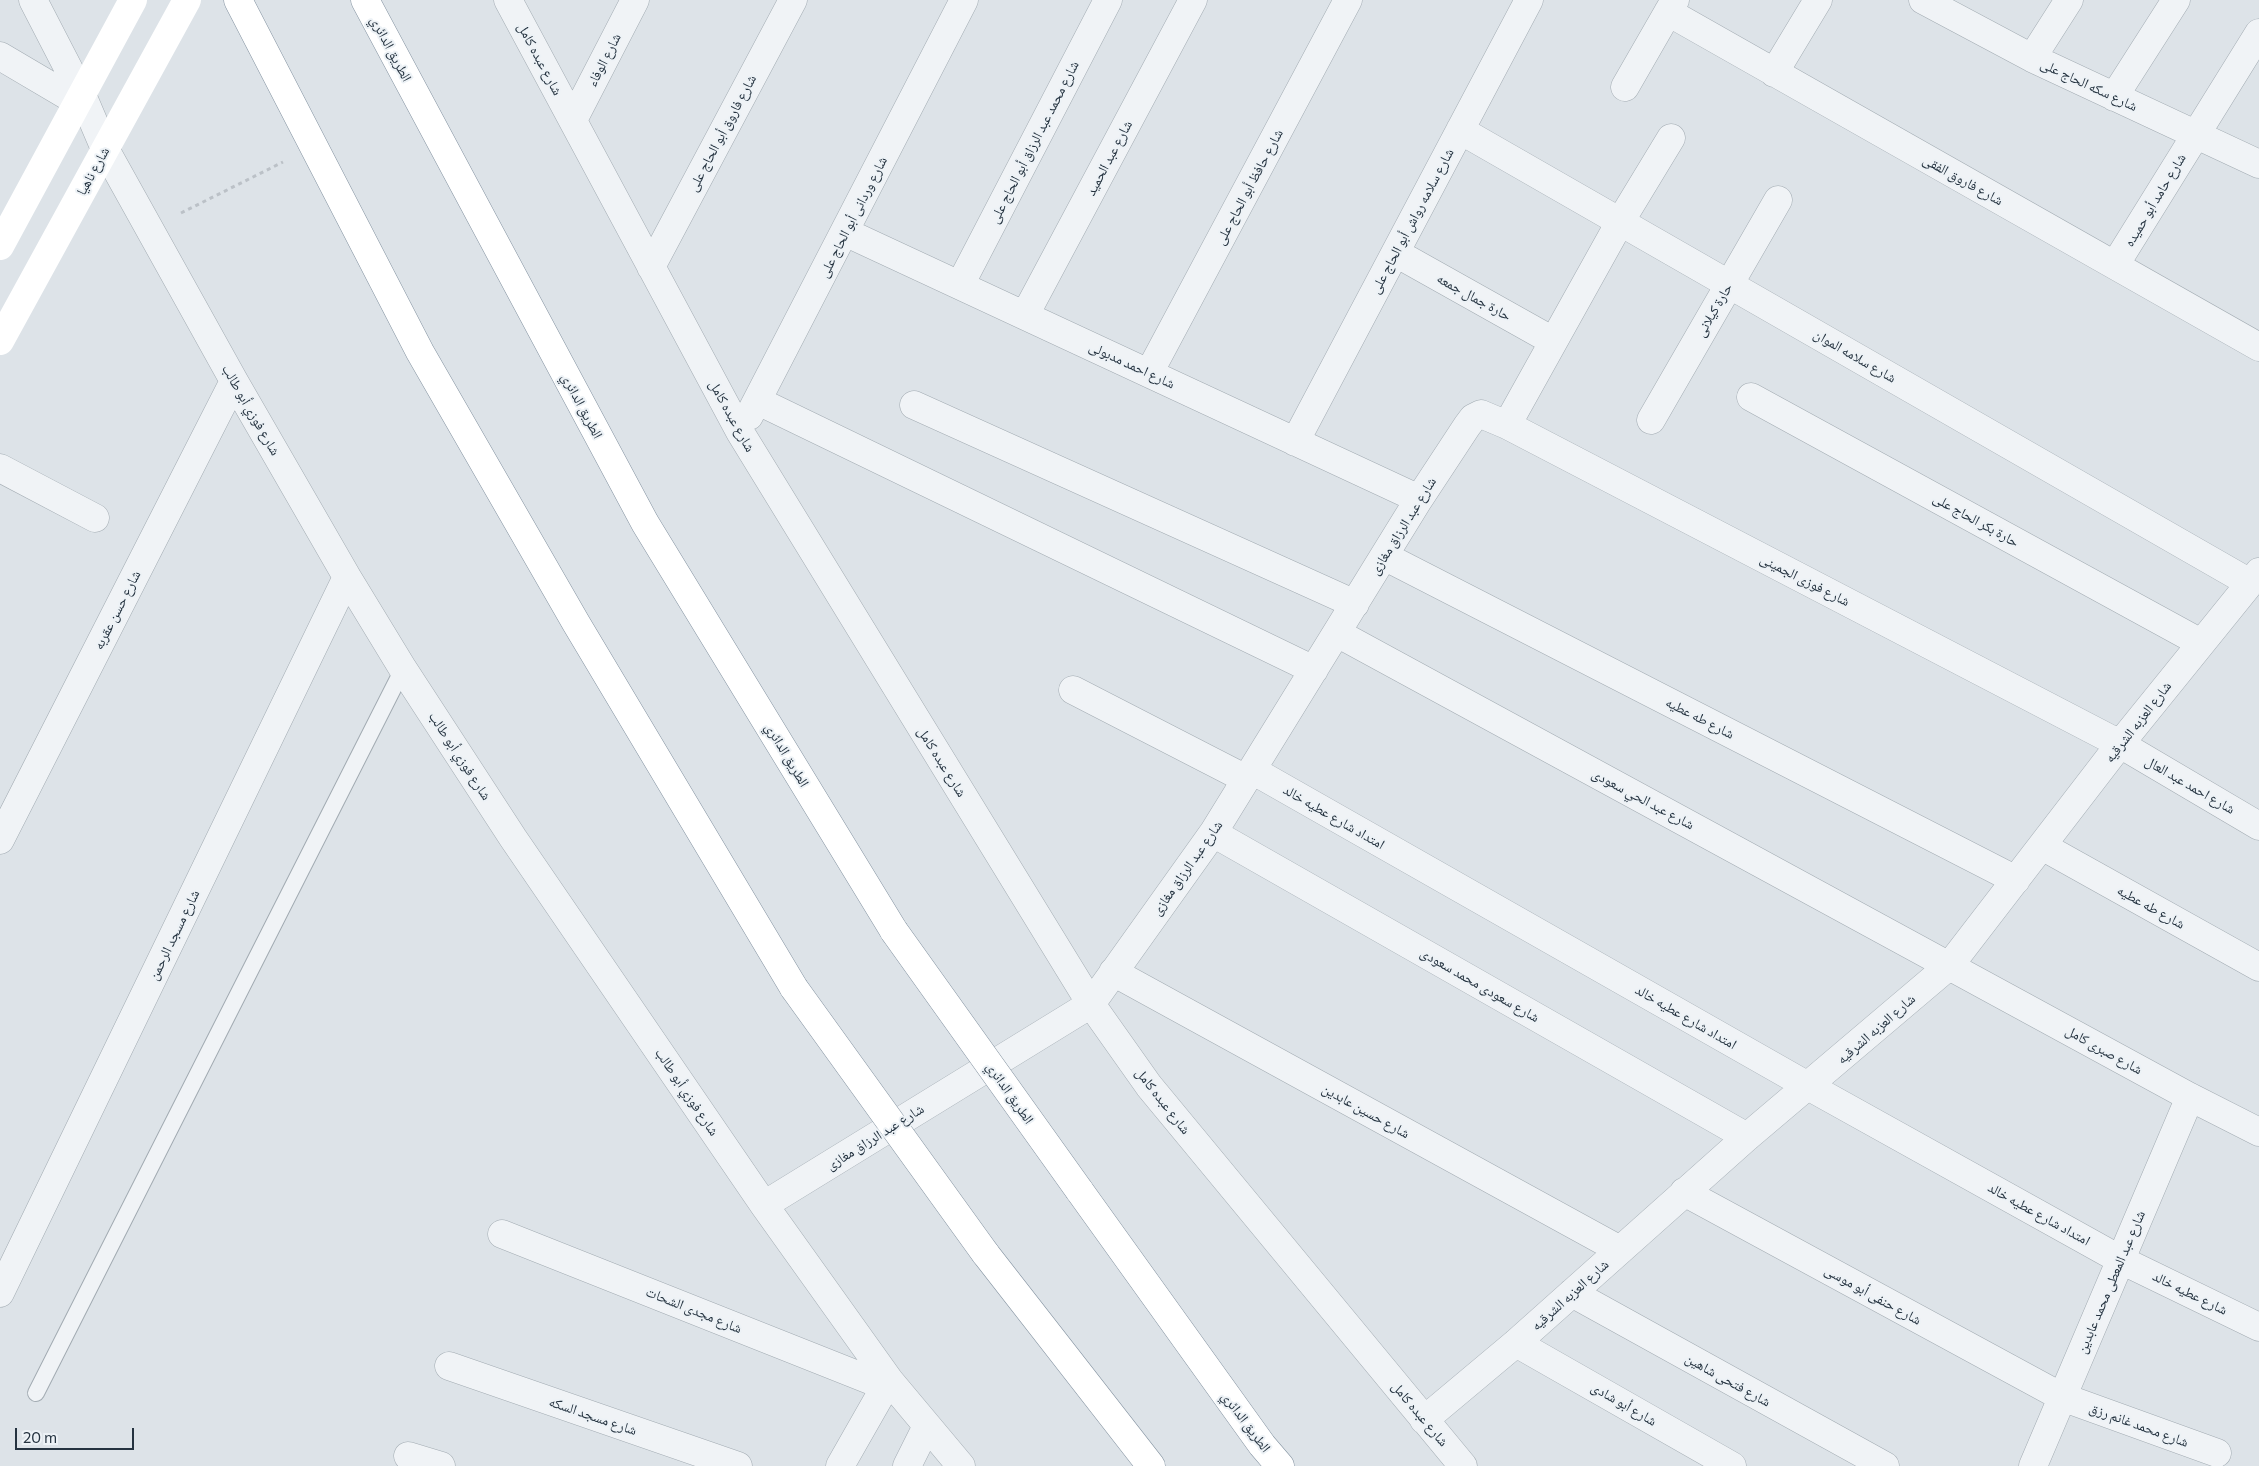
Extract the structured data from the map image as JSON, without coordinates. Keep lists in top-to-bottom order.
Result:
{
  "streets": {
    "main road": ["الطريق الدائري", "شارع ناهيا"],
    "street": [
      "شارع عبده كامل",
      "شارع الوفاء",
      "شارع سكه الحاج على",
      "شارع فاروق أبو الحاج على",
      "شارع محمد عبد الرزاق أبو الحاج على",
      "شارع عبد الحميد",
      "شارع فاروق الفقى",
      "شارع حافظ أبو الحاج على",
      "شارع حامد أبو حميده",
      "شارع وردانى أبو الحاج على",
      "شارع سلامه رواش أبو الحاج على",
      "حارة جمال جمعه",
      "حارة كيلانى",
      "شارع سلامه الموان",
      "شارع احمد مدبولى",
      "شارع فوزي أبو طالب",
      "حارة بكر الحاج على",
      "شارع عبد الرزاق مغازى",
      "شارع فوزى الجمينى",
      "شارع حسن عقربه",
      "شارع طه عطيه",
      "شارع العزبه الشرقيه",
      "شارع احمد عبد العال",
      "شارع عبد الحي سعودى",
      "امتداد شارع عطيه خالد",
      "شارع مسجد الرحمن",
      "شارع سعودى محمد سعودى",
      "شارع صبرى كامل",
      "شارع حسين عابدين",
      "شارع عبد المعطى محمد عابدين",
      "شارع عطيه خالد",
      "شارع حنفى أبو موسى",
      "شارع مجدى الشحات",
      "شارع فتحى شاهين",
      "شارع أبو شادى",
      "شارع مسجد السكه",
      "شارع محمد غانم رزق"
    ]
  },
  "crossings": [
    ["شارع عبده كامل", "شارع الوفاء"],
    ["شارع عبده كامل", "شارع فاروق أبو الحاج على"],
    ["شارع عبده كامل", "شارع وردانى أبو الحاج على"],
    ["شارع عبده كامل", "شارع عبد الرزاق مغازى"],
    ["شارع عبده كامل", "شارع العزبه الشرقيه"],
    ["شارع سكه الحاج على", "شارع حامد أبو حميده"],
    ["شارع محمد عبد الرزاق أبو الحاج على", "شارع احمد مدبولى"],
    ["شارع عبد الحميد", "شارع احمد مدبولى"],
    ["شارع ناهيا", "شارع فوزي أبو طالب"],
    ["شارع فاروق الفقى", "شارع حامد أبو حميده"],
    ["شارع حافظ أبو الحاج على", "شارع احمد مدبولى"],
    ["شارع وردانى أبو الحاج على", "شارع احمد مدبولى"],
    ["شارع سلامه رواش أبو الحاج على", "حارة جمال جمعه"],
    ["شارع سلامه رواش أبو الحاج على", "شارع سلامه الموان"],
    ["شارع سلامه رواش أبو الحاج على", "شارع احمد مدبولى"],
    ["حارة كيلانى", "شارع سلامه الموان"],
    ["شارع سلامه الموان", "شارع العزبه الشرقيه"],
    ["شارع احمد مدبولى", "شارع عبد الرزاق مغازى"],
    ["شارع فوزي أبو طالب", "شارع عبد الرزاق مغازى"],
    ["شارع فوزي أبو طالب", "شارع حسن عقربه"],
    ["شارع فوزي أبو طالب", "شارع مسجد الرحمن"],
    ["شارع فوزي أبو طالب", "شارع مجدى الشحات"],
    ["حارة بكر الحاج على", "شارع العزبه الشرقيه"],
    ["شارع عبد الرزاق مغازى", "شارع فوزى الجمينى"],
    ["شارع عبد الرزاق مغازى", "شارع طه عطيه"],
    ["شارع عبد الرزاق مغازى", "شارع عبد الحي سعودى"],
    ["شارع عبد الرزاق مغازى", "امتداد شارع عطيه خالد"],
    ["شارع عبد الرزاق مغازى", "شارع سعودى محمد سعودى"],
    ["شارع عبد الرزاق مغازى", "شارع حسين عابدين"],
    ["شارع فوزى الجمينى", "شارع العزبه الشرقيه"],
    ["شارع فوزى الجمينى", "شارع احمد عبد العال"],
    ["شارع طه عطيه", "شارع العزبه الشرقيه"],
    ["شارع العزبه الشرقيه", "شارع احمد عبد العال"],
    ["شارع العزبه الشرقيه", "شارع عبد الحي سعودى"],
    ["شارع العزبه الشرقيه", "امتداد شارع عطيه خالد"],
    ["شارع العزبه الشرقيه", "شارع سعودى محمد سعودى"],
    ["شارع العزبه الشرقيه", "شارع صبرى كامل"],
    ["شارع العزبه الشرقيه", "شارع حسين عابدين"],
    ["شارع العزبه الشرقيه", "شارع حنفى أبو موسى"],
    ["شارع العزبه الشرقيه", "شارع فتحى شاهين"],
    ["شارع العزبه الشرقيه", "شارع أبو شادى"],
    ["شارع عبد الحي سعودى", "شارع صبرى كامل"],
    ["امتداد شارع عطيه خالد", "شارع عبد المعطى محمد عابدين"],
    ["امتداد شارع عطيه خالد", "شارع عطيه خالد"],
    ["شارع صبرى كامل", "شارع عبد المعطى محمد عابدين"],
    ["شارع عبد المعطى محمد عابدين", "شارع عطيه خالد"],
    ["شارع عبد المعطى محمد عابدين", "شارع حنفى أبو موسى"],
    ["شارع عبد المعطى محمد عابدين", "شارع محمد غانم رزق"],
    ["شارع حنفى أبو موسى", "شارع محمد غانم رزق"]
  ],
  "scale_bar": "20 m"
}
